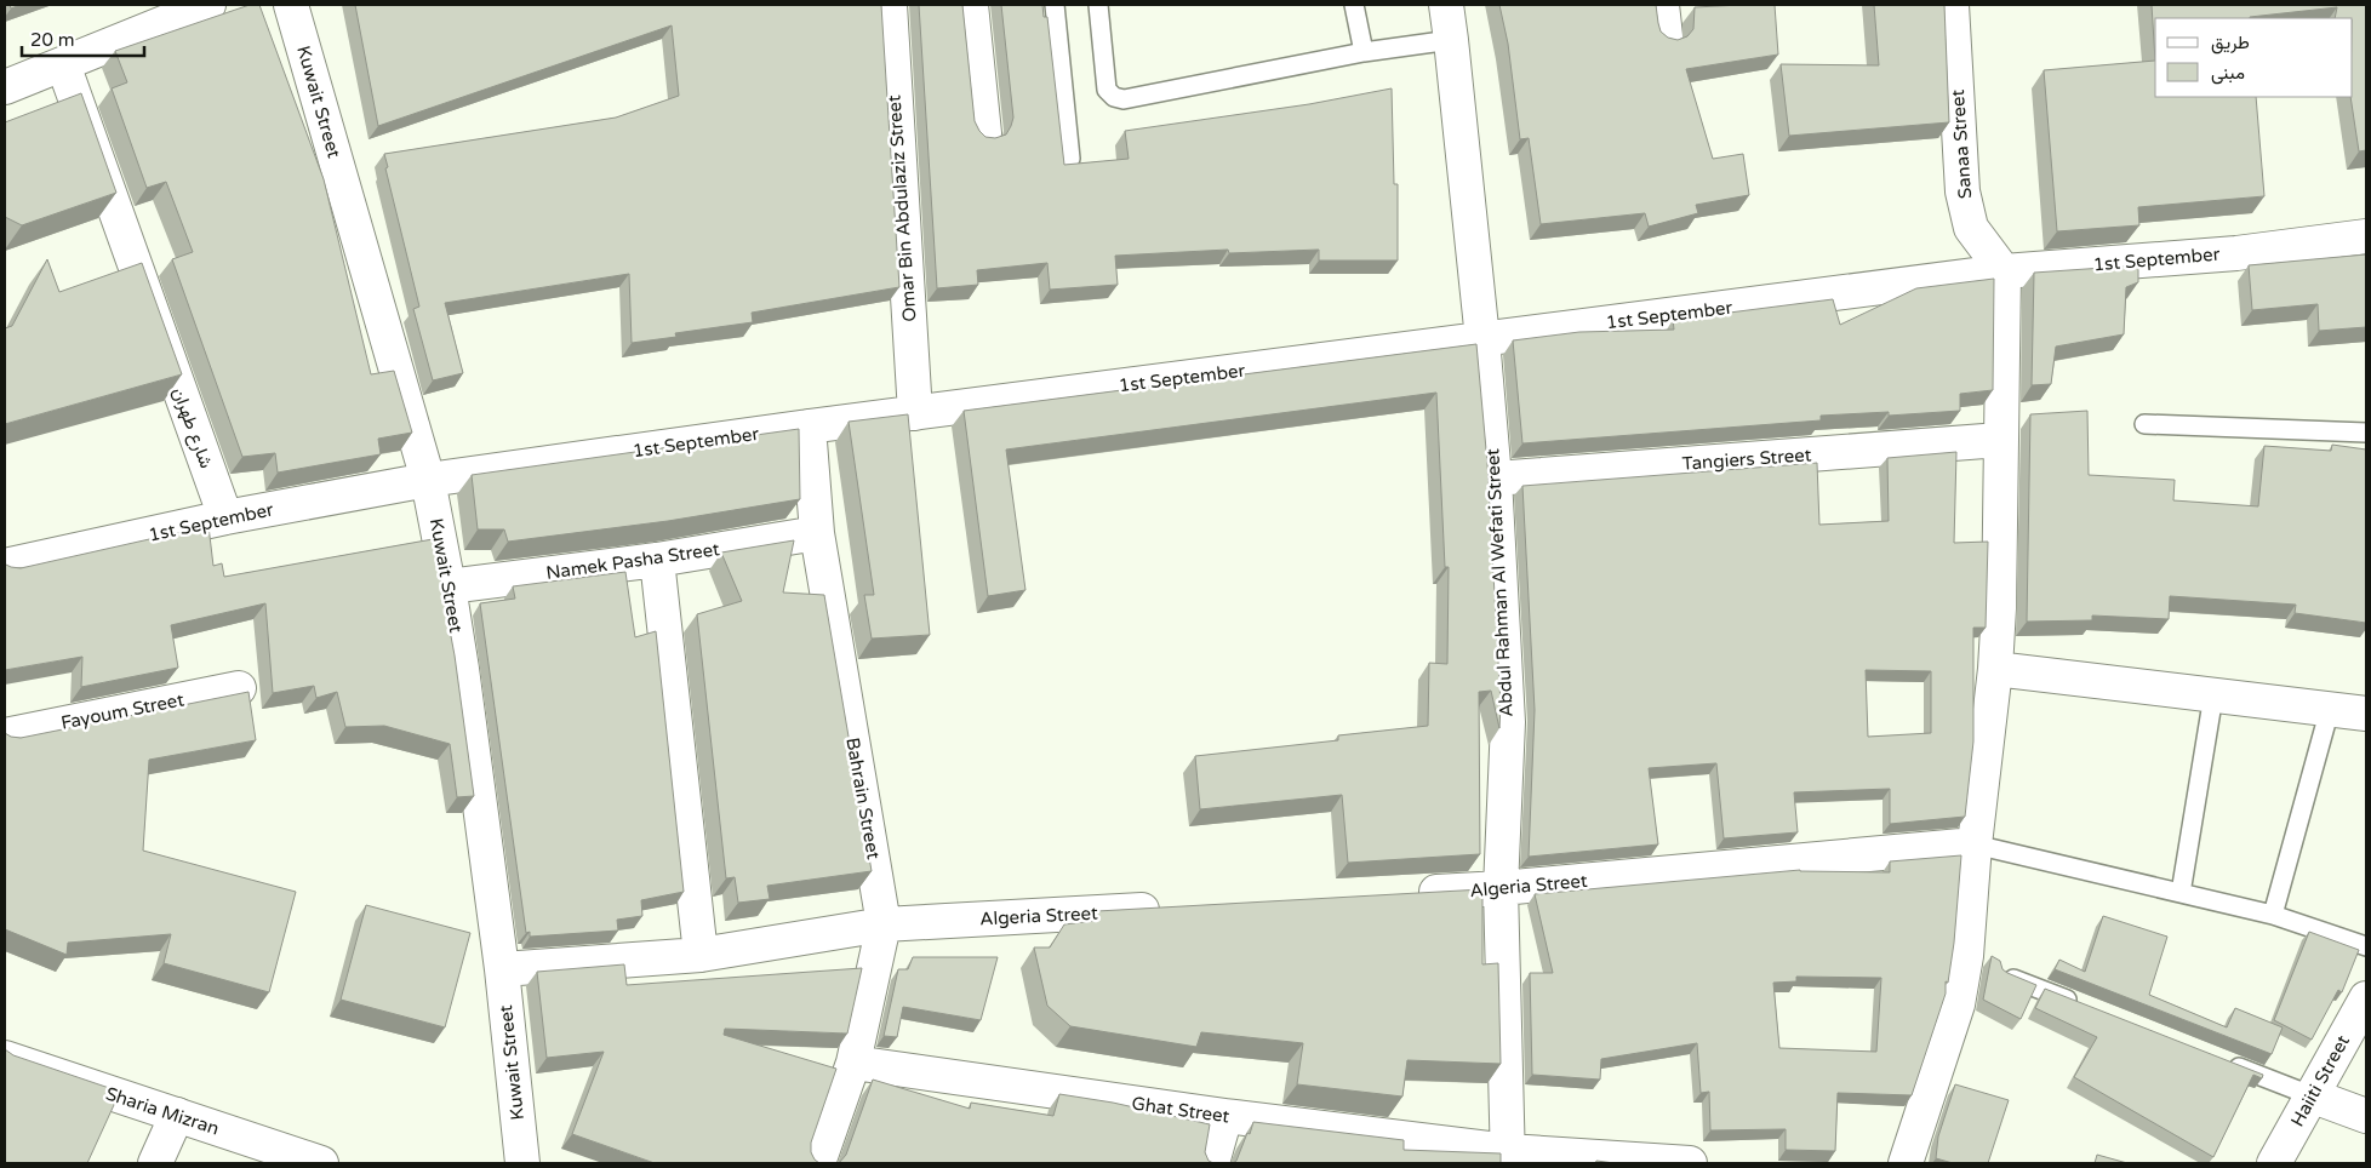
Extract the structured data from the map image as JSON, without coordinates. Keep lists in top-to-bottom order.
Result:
{
  "streets": {
    "street": [
      "Kuwait Street",
      "Sanaa Street",
      "Omar Bin Abdulaziz Street",
      "1st September",
      "شارع طهران",
      "Tangiers Street",
      "Namek Pasha Street",
      "Abdul Rahman Al Wefati Street",
      "Fayoum Street",
      "Bahrain Street",
      "Algeria Street",
      "Haiiti Street",
      "Ghat Street",
      "Sharia Mizran"
    ]
  },
  "crossings": [
    ["Kuwait Street", "1st September"],
    ["Kuwait Street", "Namek Pasha Street"],
    ["Kuwait Street", "Algeria Street"],
    ["Sanaa Street", "1st September"],
    ["Omar Bin Abdulaziz Street", "1st September"],
    ["1st September", "شارع طهران"],
    ["1st September", "Abdul Rahman Al Wefati Street"],
    ["1st September", "Bahrain Street"],
    ["Tangiers Street", "Abdul Rahman Al Wefati Street"],
    ["Namek Pasha Street", "Bahrain Street"],
    ["Abdul Rahman Al Wefati Street", "Algeria Street"],
    ["Abdul Rahman Al Wefati Street", "Ghat Street"],
    ["Bahrain Street", "Algeria Street"],
    ["Bahrain Street", "Ghat Street"]
  ],
  "legend": ["طريق", "مبنى"],
  "scale_bar": "20 m"
}
